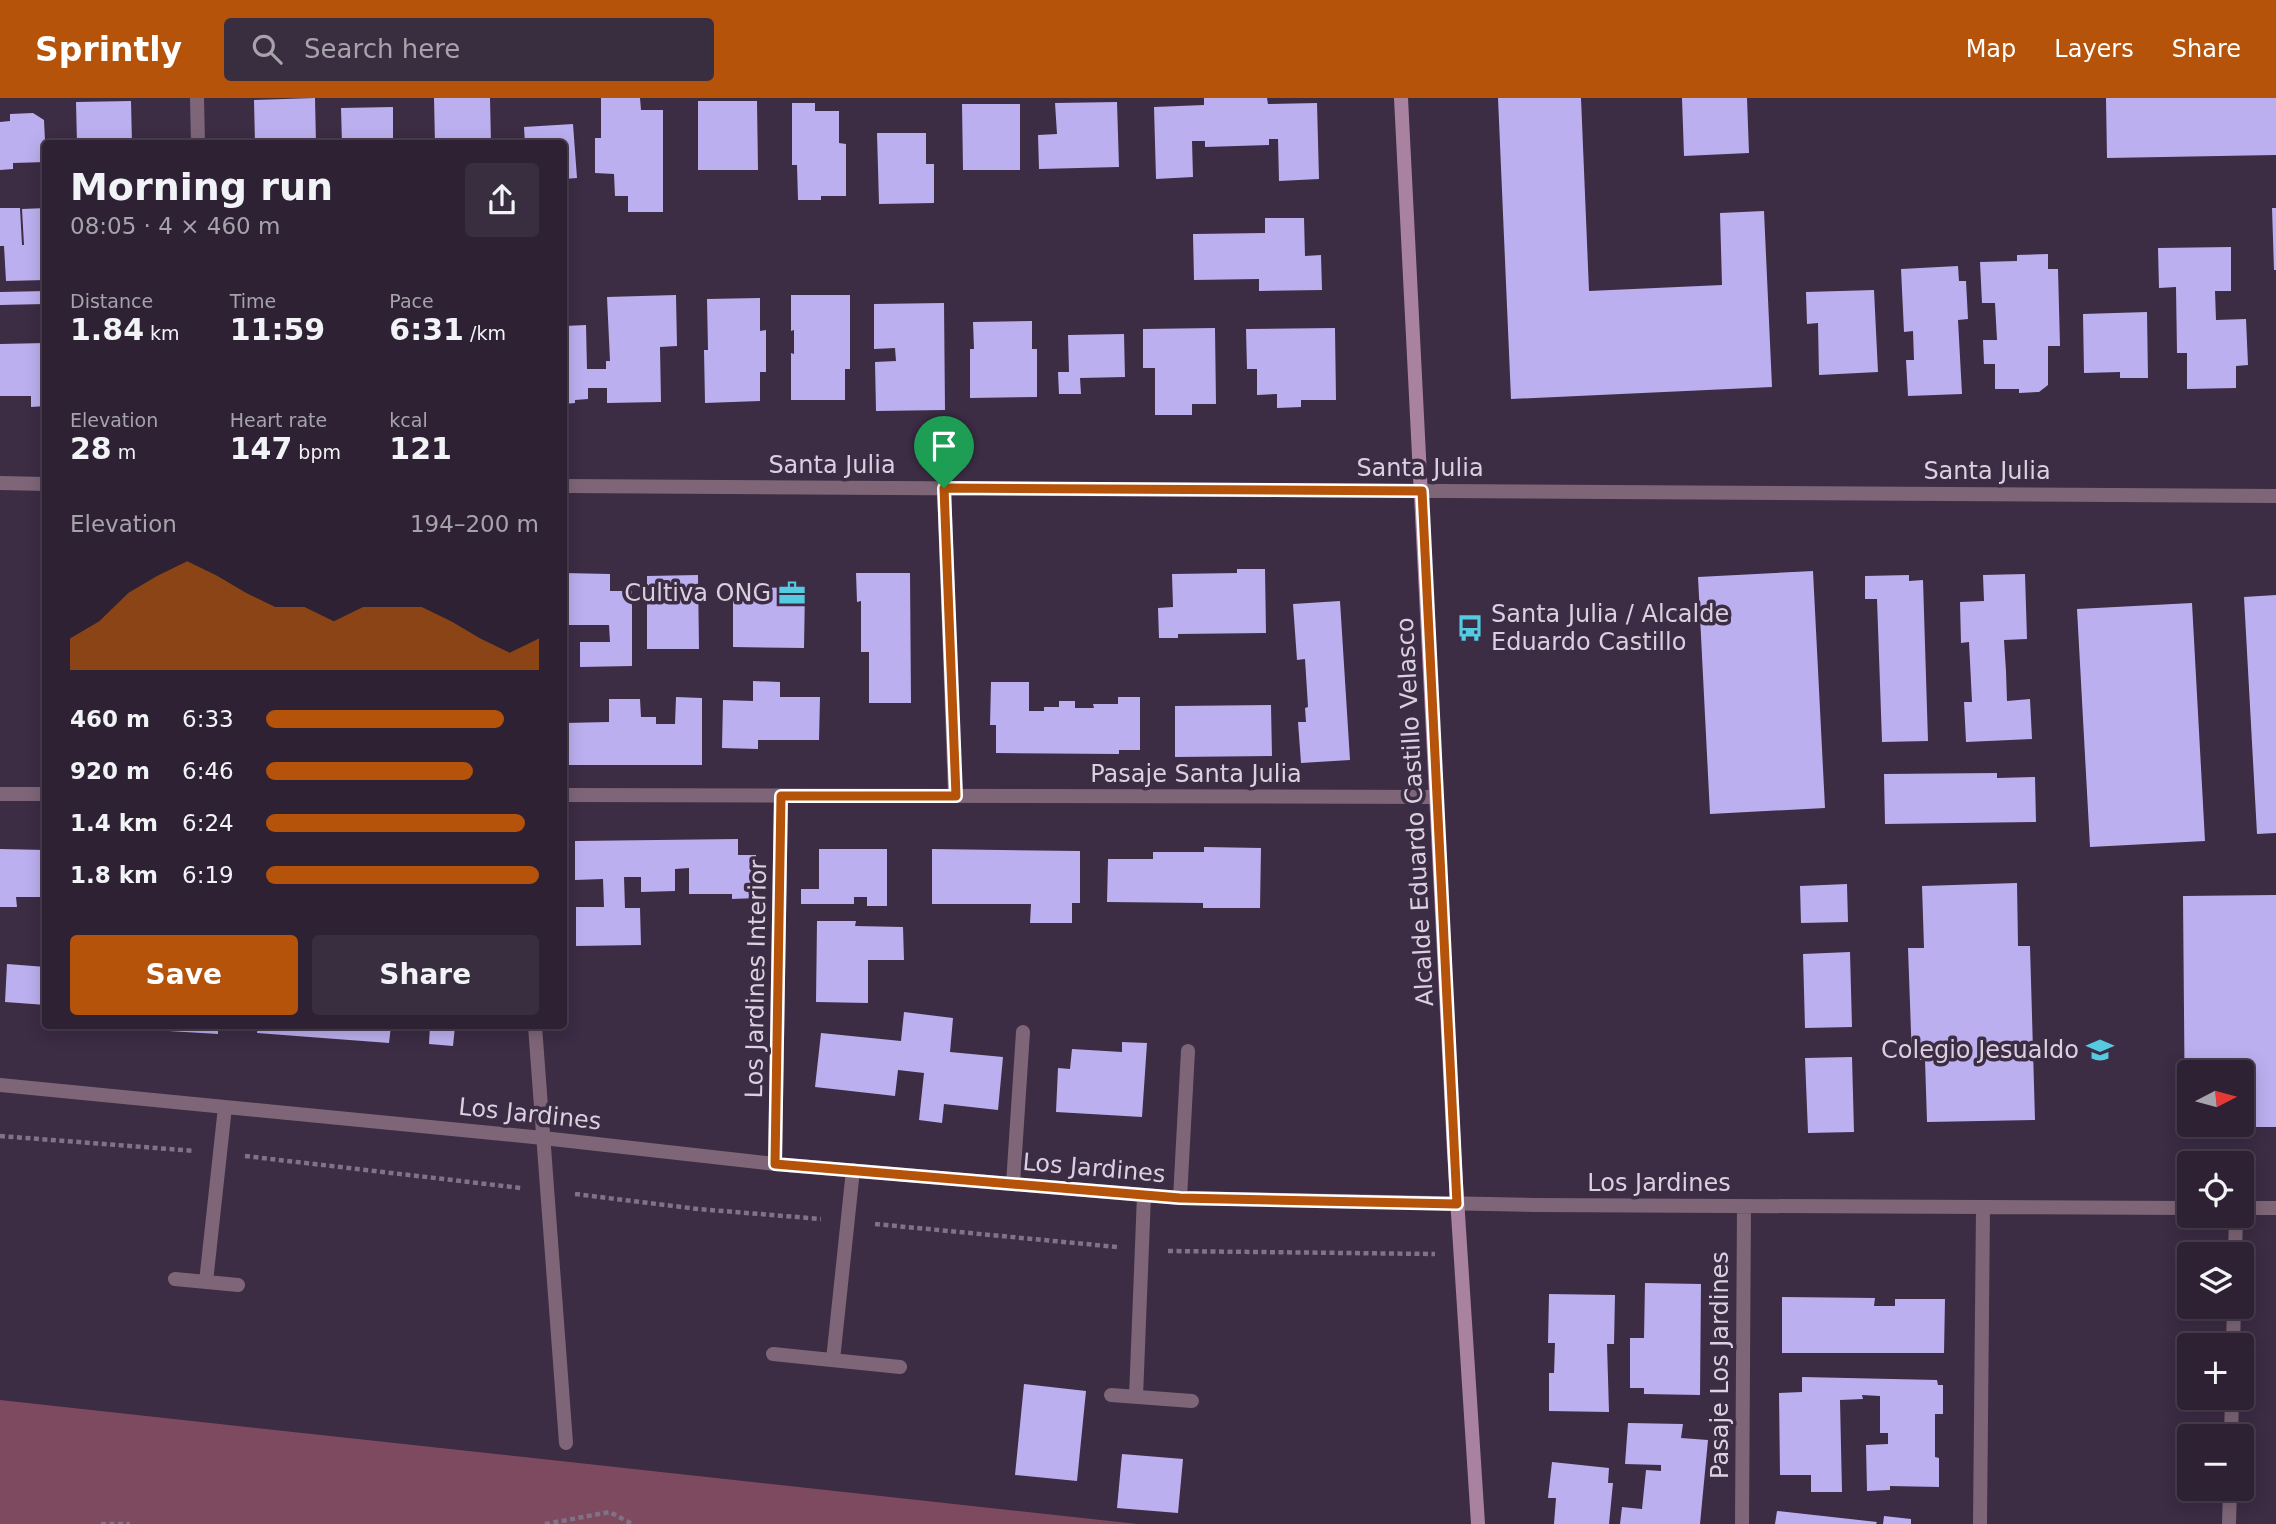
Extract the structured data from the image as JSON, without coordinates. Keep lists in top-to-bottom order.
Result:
{
  "streets": {
    "main road": ["Alcalde Eduardo Castillo Velasco"],
    "street": [
      "Santa Julia",
      "Pasaje Santa Julia",
      "Los Jardines Interior",
      "Los Jardines",
      "Pasaje Los Jardines"
    ]
  },
  "crossings": [
    ["Santa Julia", "Alcalde Eduardo Castillo Velasco"],
    ["Pasaje Santa Julia", "Alcalde Eduardo Castillo Velasco"],
    ["Pasaje Santa Julia", "Los Jardines Interior"],
    ["Alcalde Eduardo Castillo Velasco", "Los Jardines"],
    ["Los Jardines Interior", "Los Jardines"],
    ["Los Jardines", "Pasaje Los Jardines"]
  ],
  "places": {
    "office": ["Cultiva ONG"],
    "bus stop": ["Santa Julia / Alcalde Eduardo Castillo"],
    "school or university": ["Colegio Jesualdo"]
  },
  "north": "right",
  "page": {
    "header": "Sprintly",
    "search": "Search here",
    "nav": ["Map", "Layers", "Share"],
    "heading": ["Morning run", "08:05 · 4 × 460 m"],
    "stats": [
      ["Distance", "1.84 km"],
      ["Time", "11:59"],
      ["Pace", "6:31 /km"],
      ["Elevation", "28 m"],
      ["Heart rate", "147 bpm"],
      ["kcal", "121"]
    ],
    "chart": ["Elevation", "194–200 m"],
    "list": [
      {
        "name": "460 m",
        "note": "6:33"
      },
      {
        "name": "920 m",
        "note": "6:46"
      },
      {
        "name": "1.4 km",
        "note": "6:24"
      },
      {
        "name": "1.8 km",
        "note": "6:19"
      }
    ],
    "buttons": ["Save", "Share"],
    "map_buttons": ["+", "−"]
  }
}
